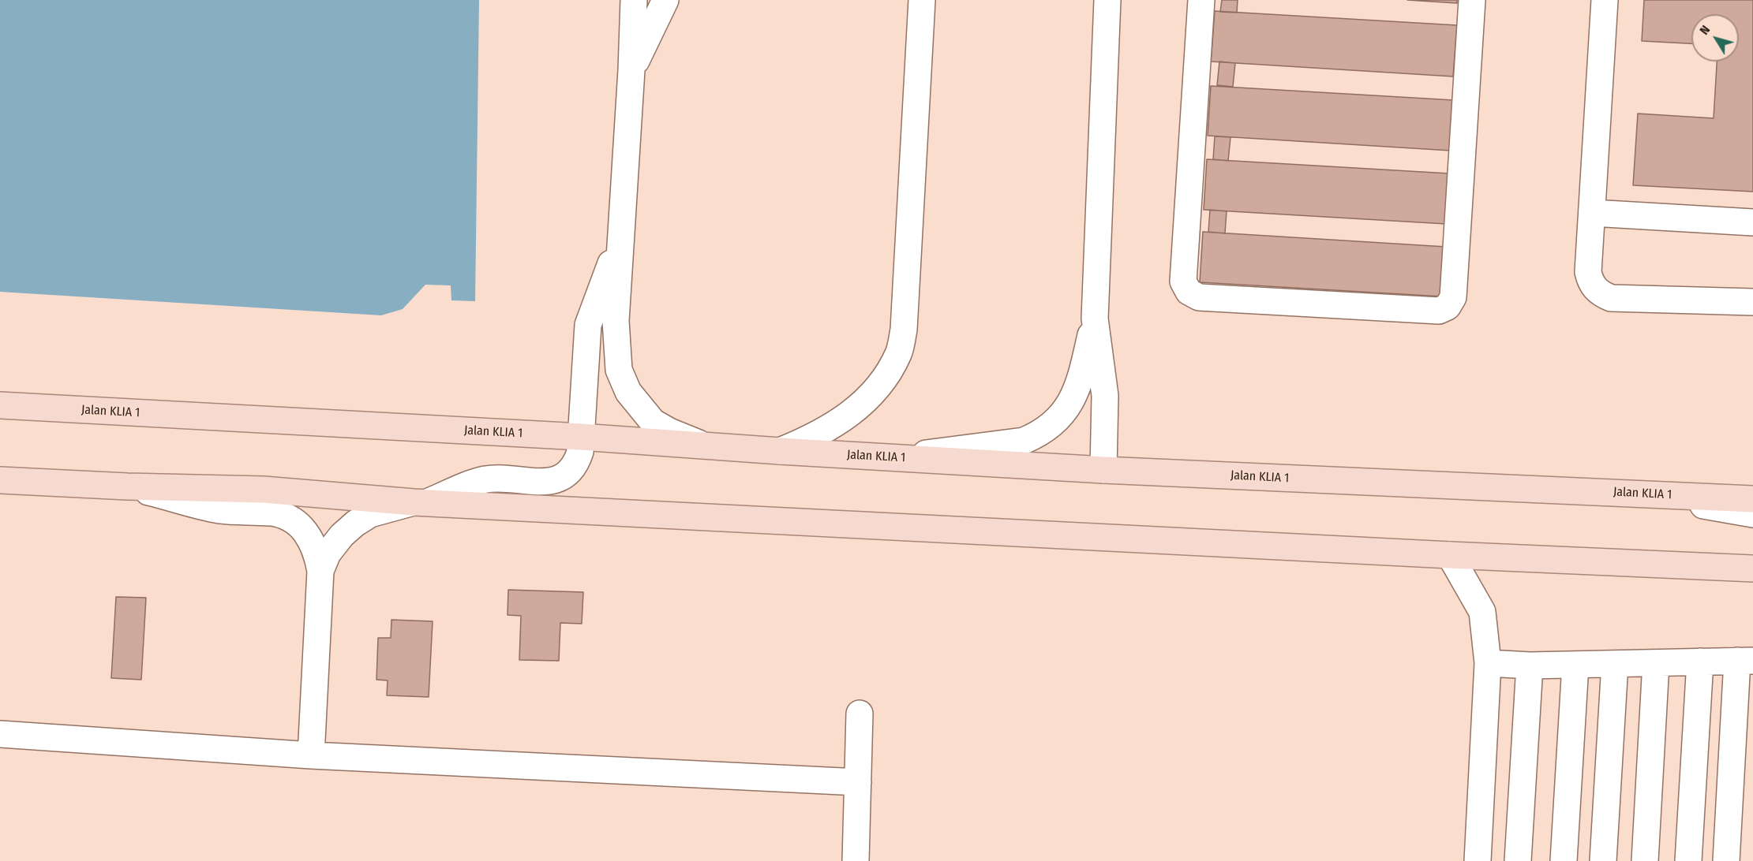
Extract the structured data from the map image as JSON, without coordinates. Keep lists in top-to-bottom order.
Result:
{
  "streets": {
    "main road": ["Jalan KLIA 1"]
  },
  "north": "top left"
}
